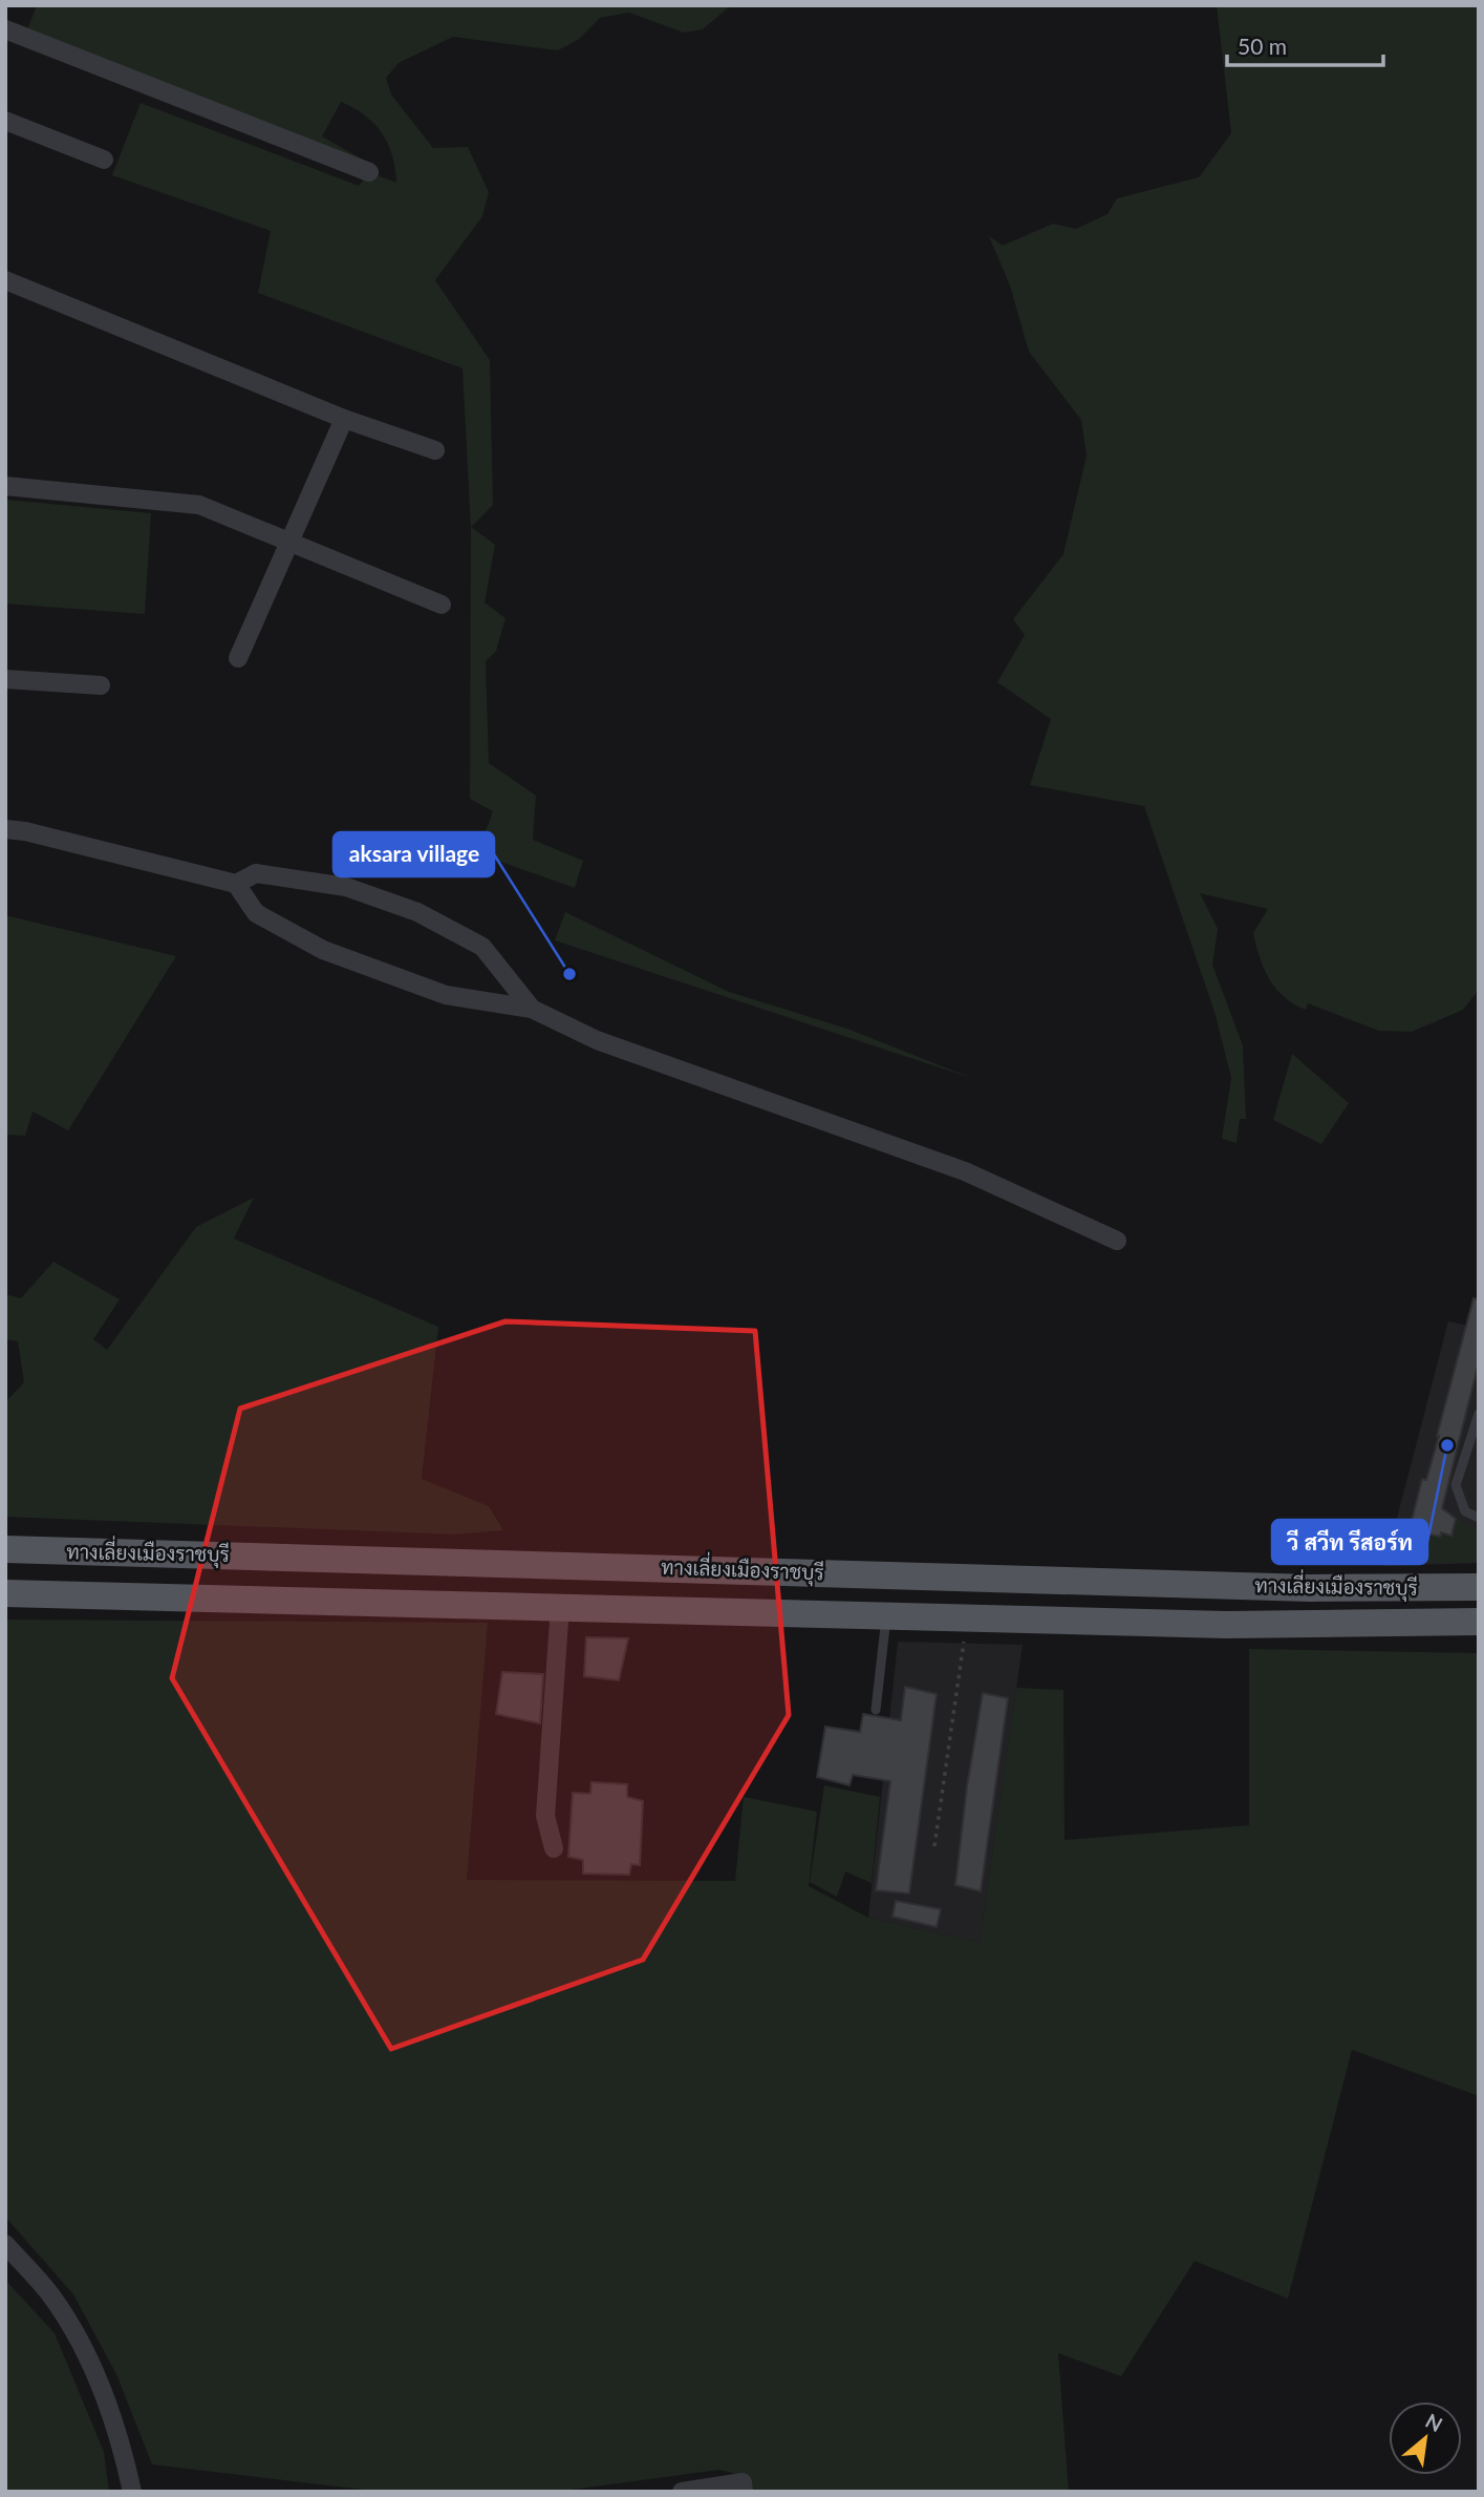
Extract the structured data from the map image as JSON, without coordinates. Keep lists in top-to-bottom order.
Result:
{
  "streets": {
    "main road": ["ทางเลี่ยงเมืองราชบุรี"]
  },
  "places": ["aksara village", "วี สวีท รีสอร์ท"],
  "scale_bar": "50 m",
  "north": "top right"
}
